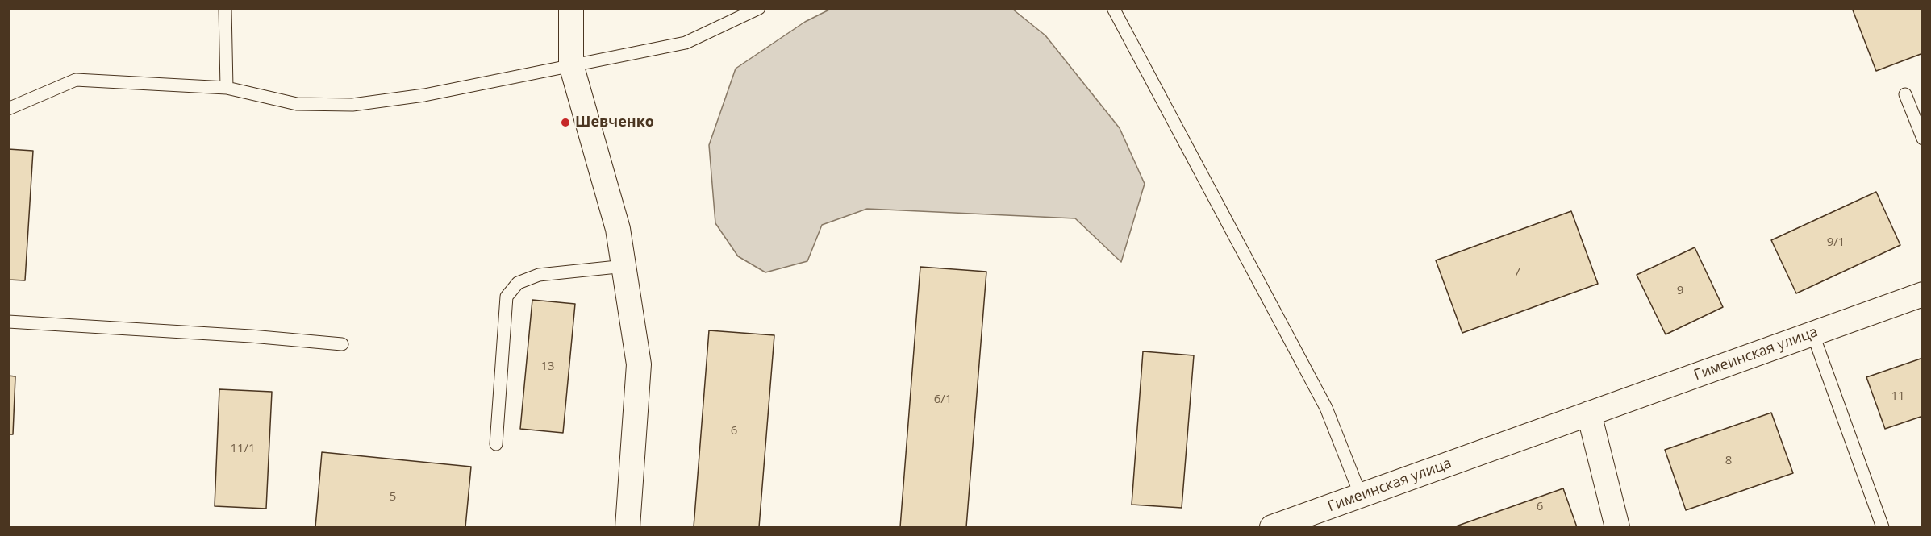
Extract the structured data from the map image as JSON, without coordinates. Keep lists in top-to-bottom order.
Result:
{
  "streets": {
    "street": ["Гимеинская улица"]
  },
  "places": ["Шевченко"],
  "house_numbers": [
    "9/1",
    "7",
    "9",
    "13",
    "11",
    "6/1",
    "6",
    "11/1",
    "8",
    "5",
    "6"
  ]
}
